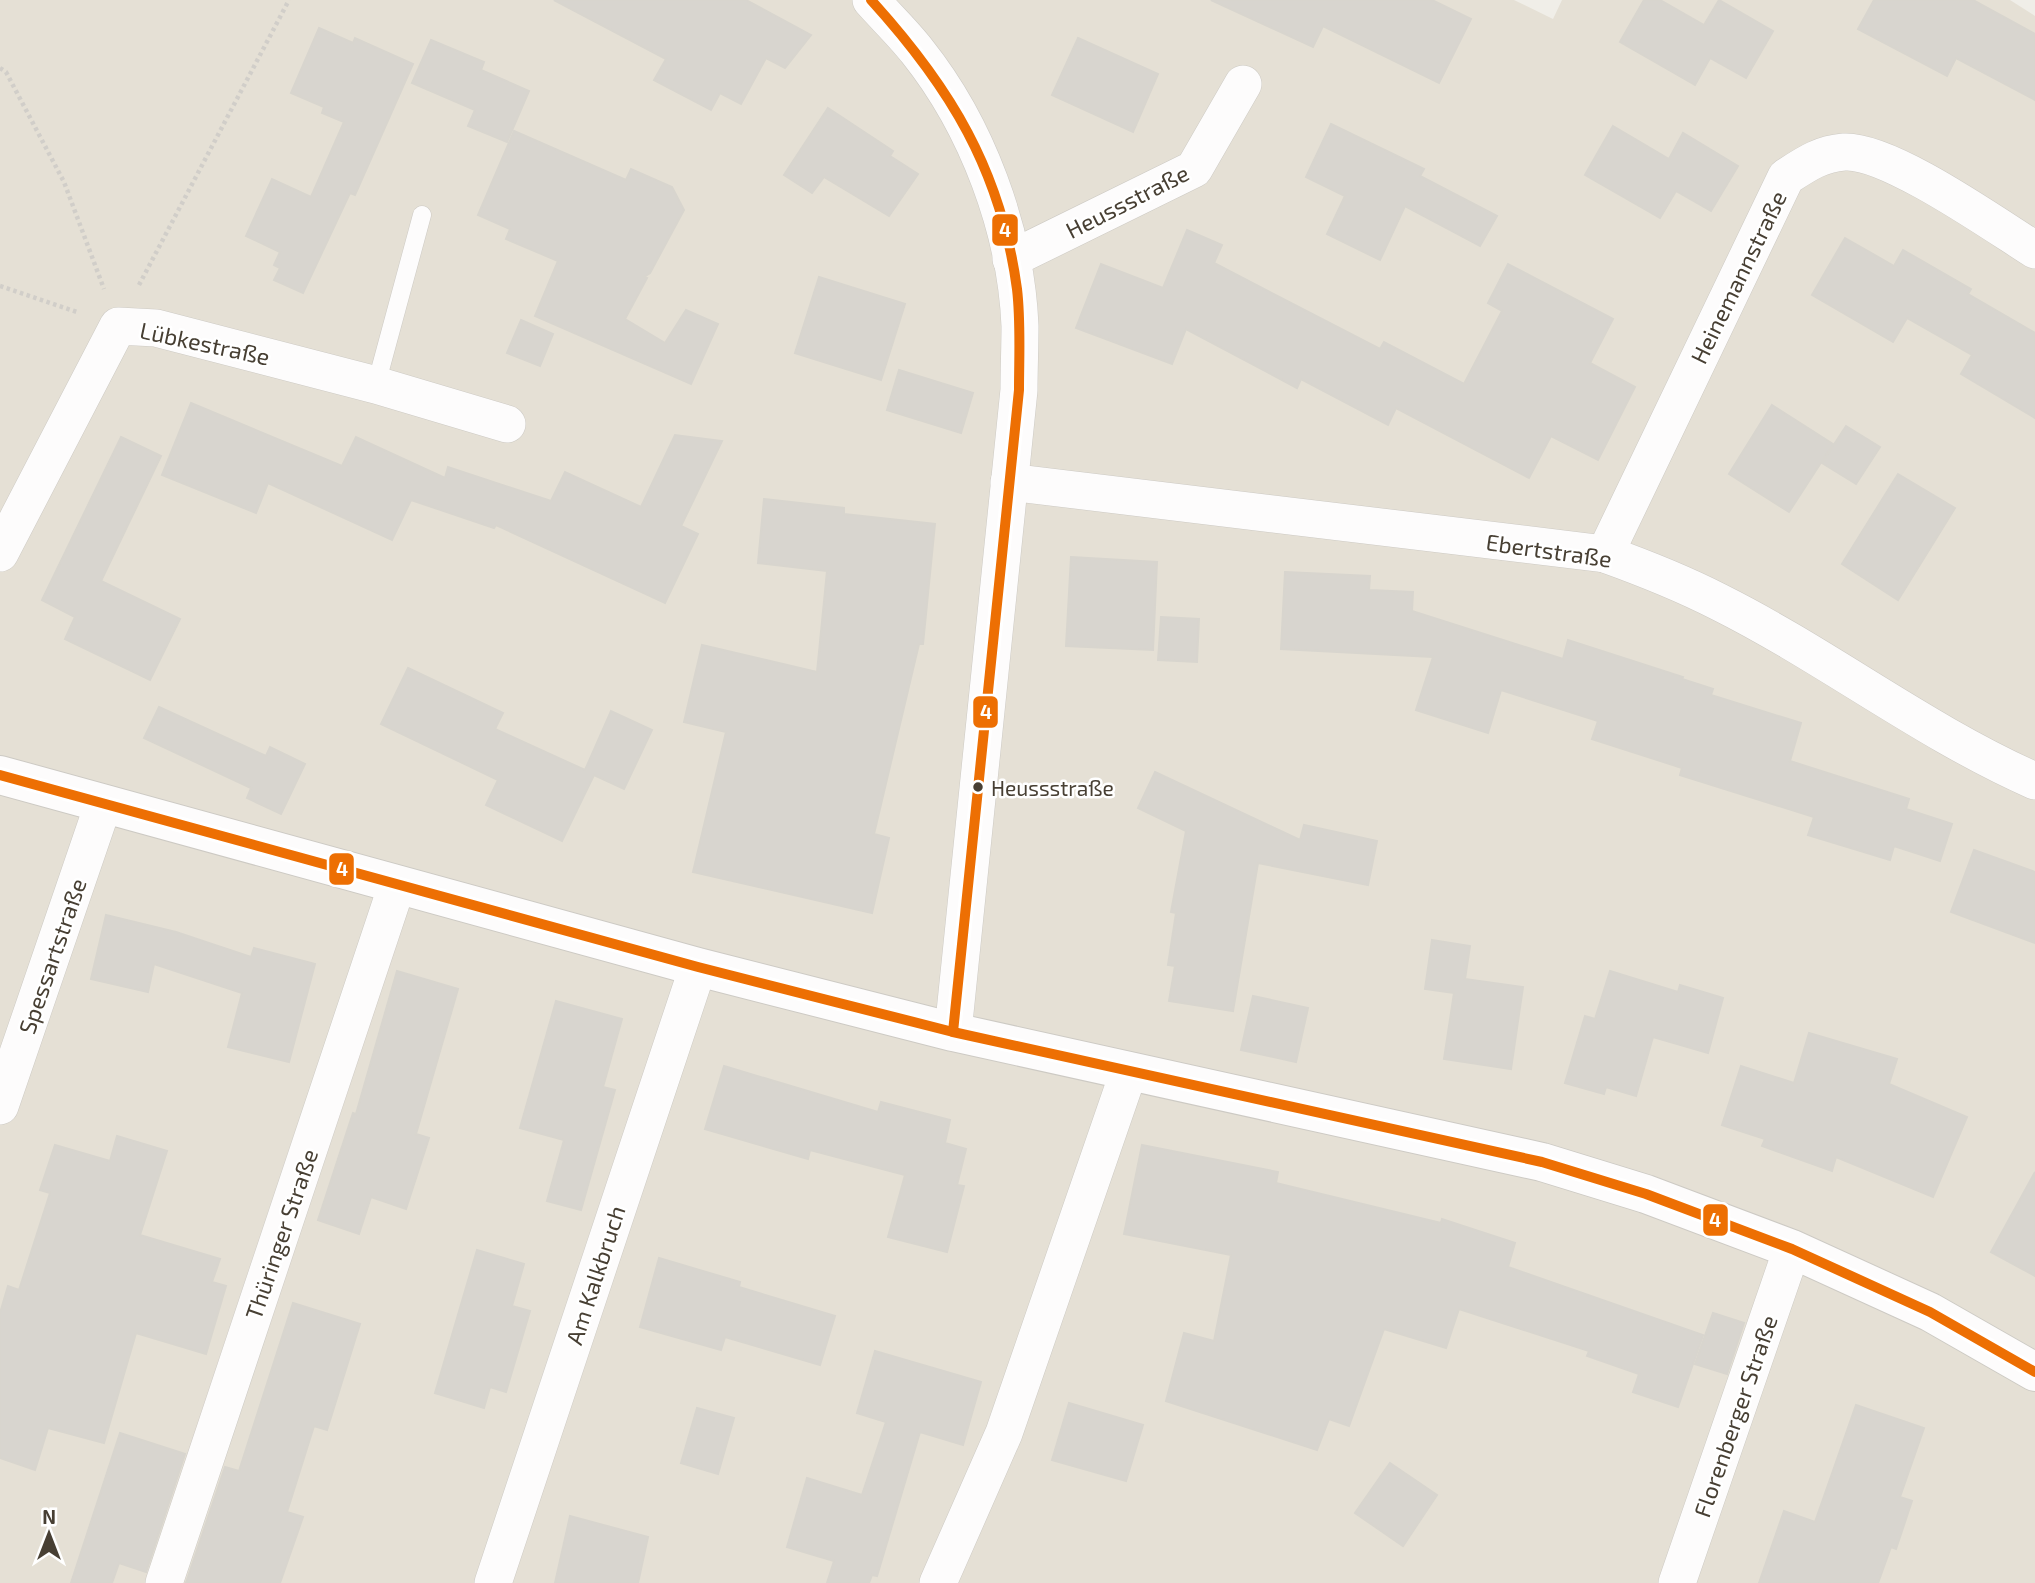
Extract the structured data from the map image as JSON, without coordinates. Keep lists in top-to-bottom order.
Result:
{
  "streets": {
    "street": [
      "Heussstraße",
      "Heinemannstraße",
      "Lübkestraße",
      "Ebertstraße",
      "Spessartstraße",
      "Thüringer Straße",
      "Am Kalkbruch",
      "Florenberger Straße"
    ]
  },
  "crossings": [
    ["Heinemannstraße", "Ebertstraße"]
  ],
  "places": ["Heussstraße"],
  "lines": ["transit line 4"],
  "north": "top"
}
